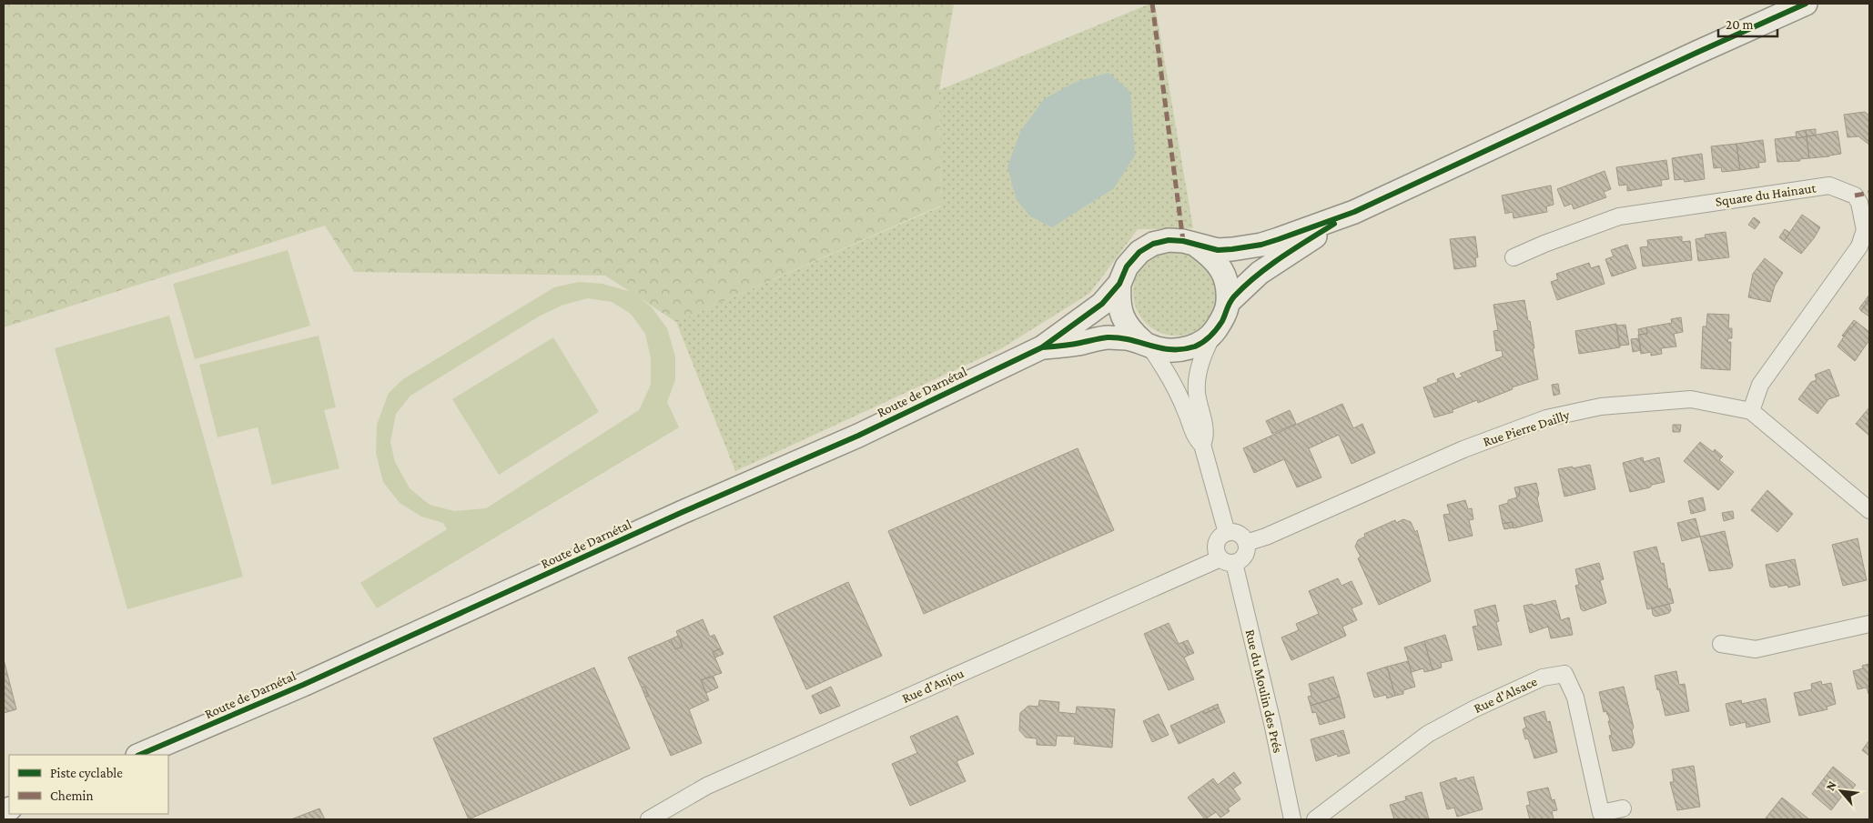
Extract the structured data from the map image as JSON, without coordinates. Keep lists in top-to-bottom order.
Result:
{
  "streets": {
    "main road": ["Route de Darnétal"],
    "street": [
      "Square du Hainaut",
      "Rue Pierre Dailly",
      "Rue d'Anjou",
      "Rue du Moulin des Prés",
      "Rue d'Alsace"
    ]
  },
  "crossings": [
    ["Square du Hainaut", "Rue Pierre Dailly"],
    ["Rue Pierre Dailly", "Rue d'Anjou"],
    ["Rue Pierre Dailly", "Rue du Moulin des Prés"],
    ["Rue d'Anjou", "Rue du Moulin des Prés"]
  ],
  "legend": ["Piste cyclable", "Chemin"],
  "scale_bar": "20 m",
  "north": "top left"
}
